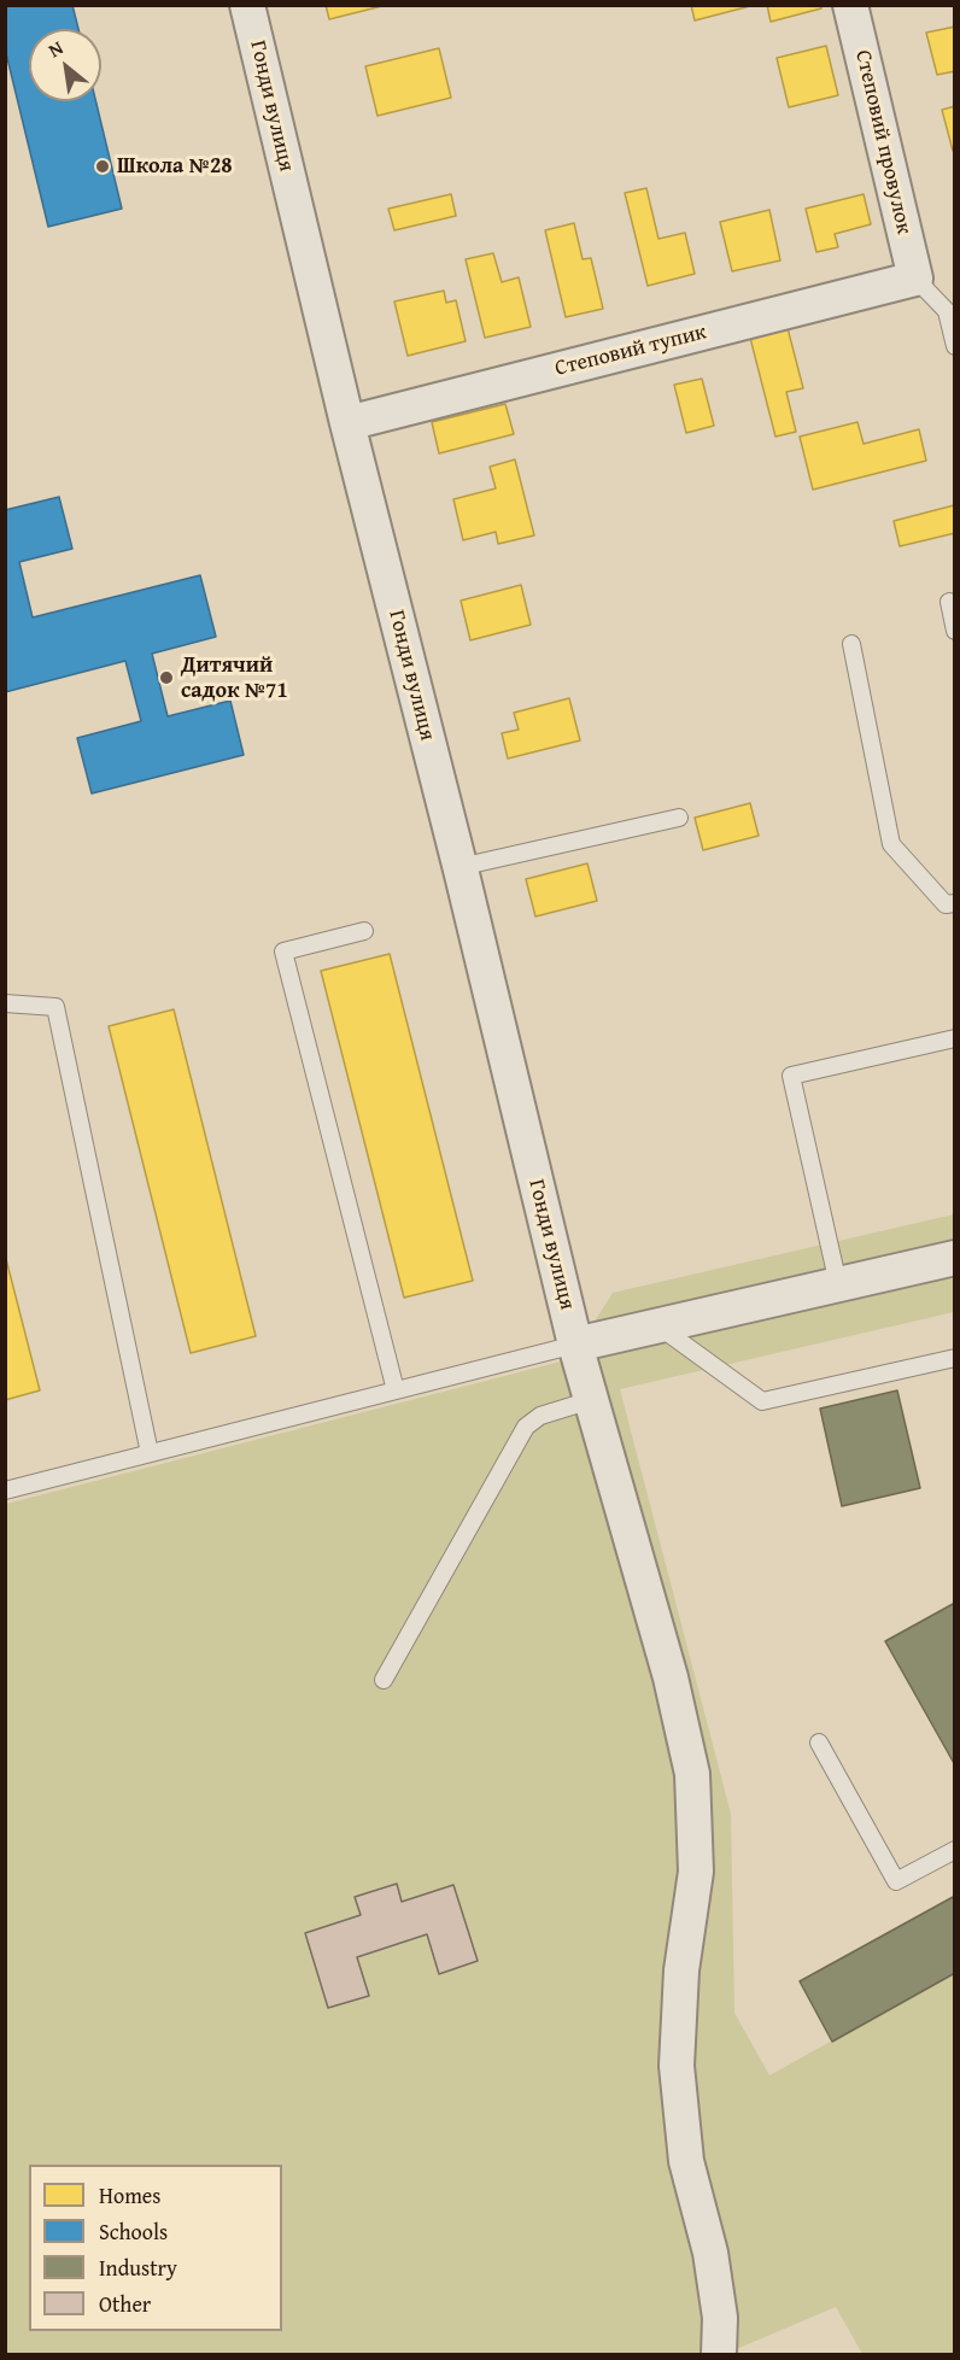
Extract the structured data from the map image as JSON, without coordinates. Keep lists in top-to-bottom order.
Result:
{
  "streets": {
    "street": ["Гонди вулиця", "Степовий провулок", "Степовий тупик"]
  },
  "crossings": [
    ["Гонди вулиця", "Степовий тупик"],
    ["Степовий провулок", "Степовий тупик"]
  ],
  "places": ["Школа №28", "Дитячий садок №71"],
  "legend": [
    "Homes",
    "Schools",
    "Industry",
    "Other"
  ],
  "north": "top left"
}
